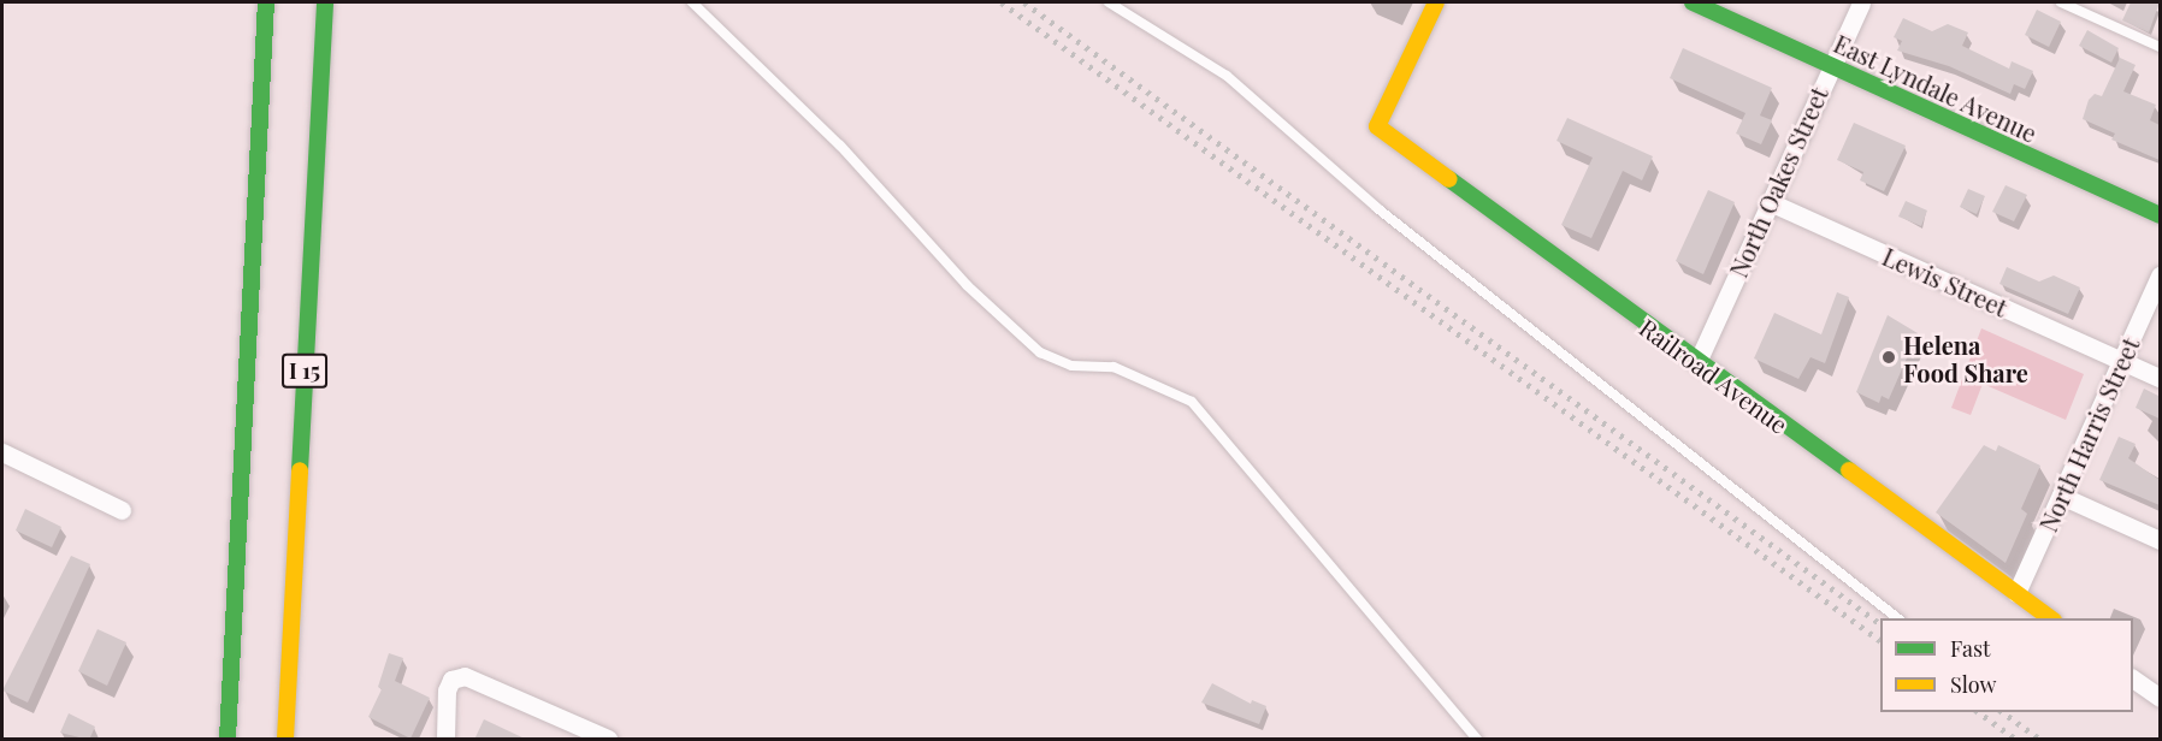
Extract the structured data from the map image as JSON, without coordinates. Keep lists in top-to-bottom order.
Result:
{
  "streets": {
    "main road": ["East Lyndale Avenue", "I 15", "Railroad Avenue"],
    "street": ["North Oakes Street", "Lewis Street", "North Harris Street"]
  },
  "crossings": [
    ["East Lyndale Avenue", "North Oakes Street"],
    ["North Oakes Street", "Lewis Street"],
    ["North Oakes Street", "Railroad Avenue"],
    ["Lewis Street", "North Harris Street"],
    ["Railroad Avenue", "North Harris Street"]
  ],
  "places": ["Helena Food Share"],
  "legend": ["Fast", "Slow"]
}
